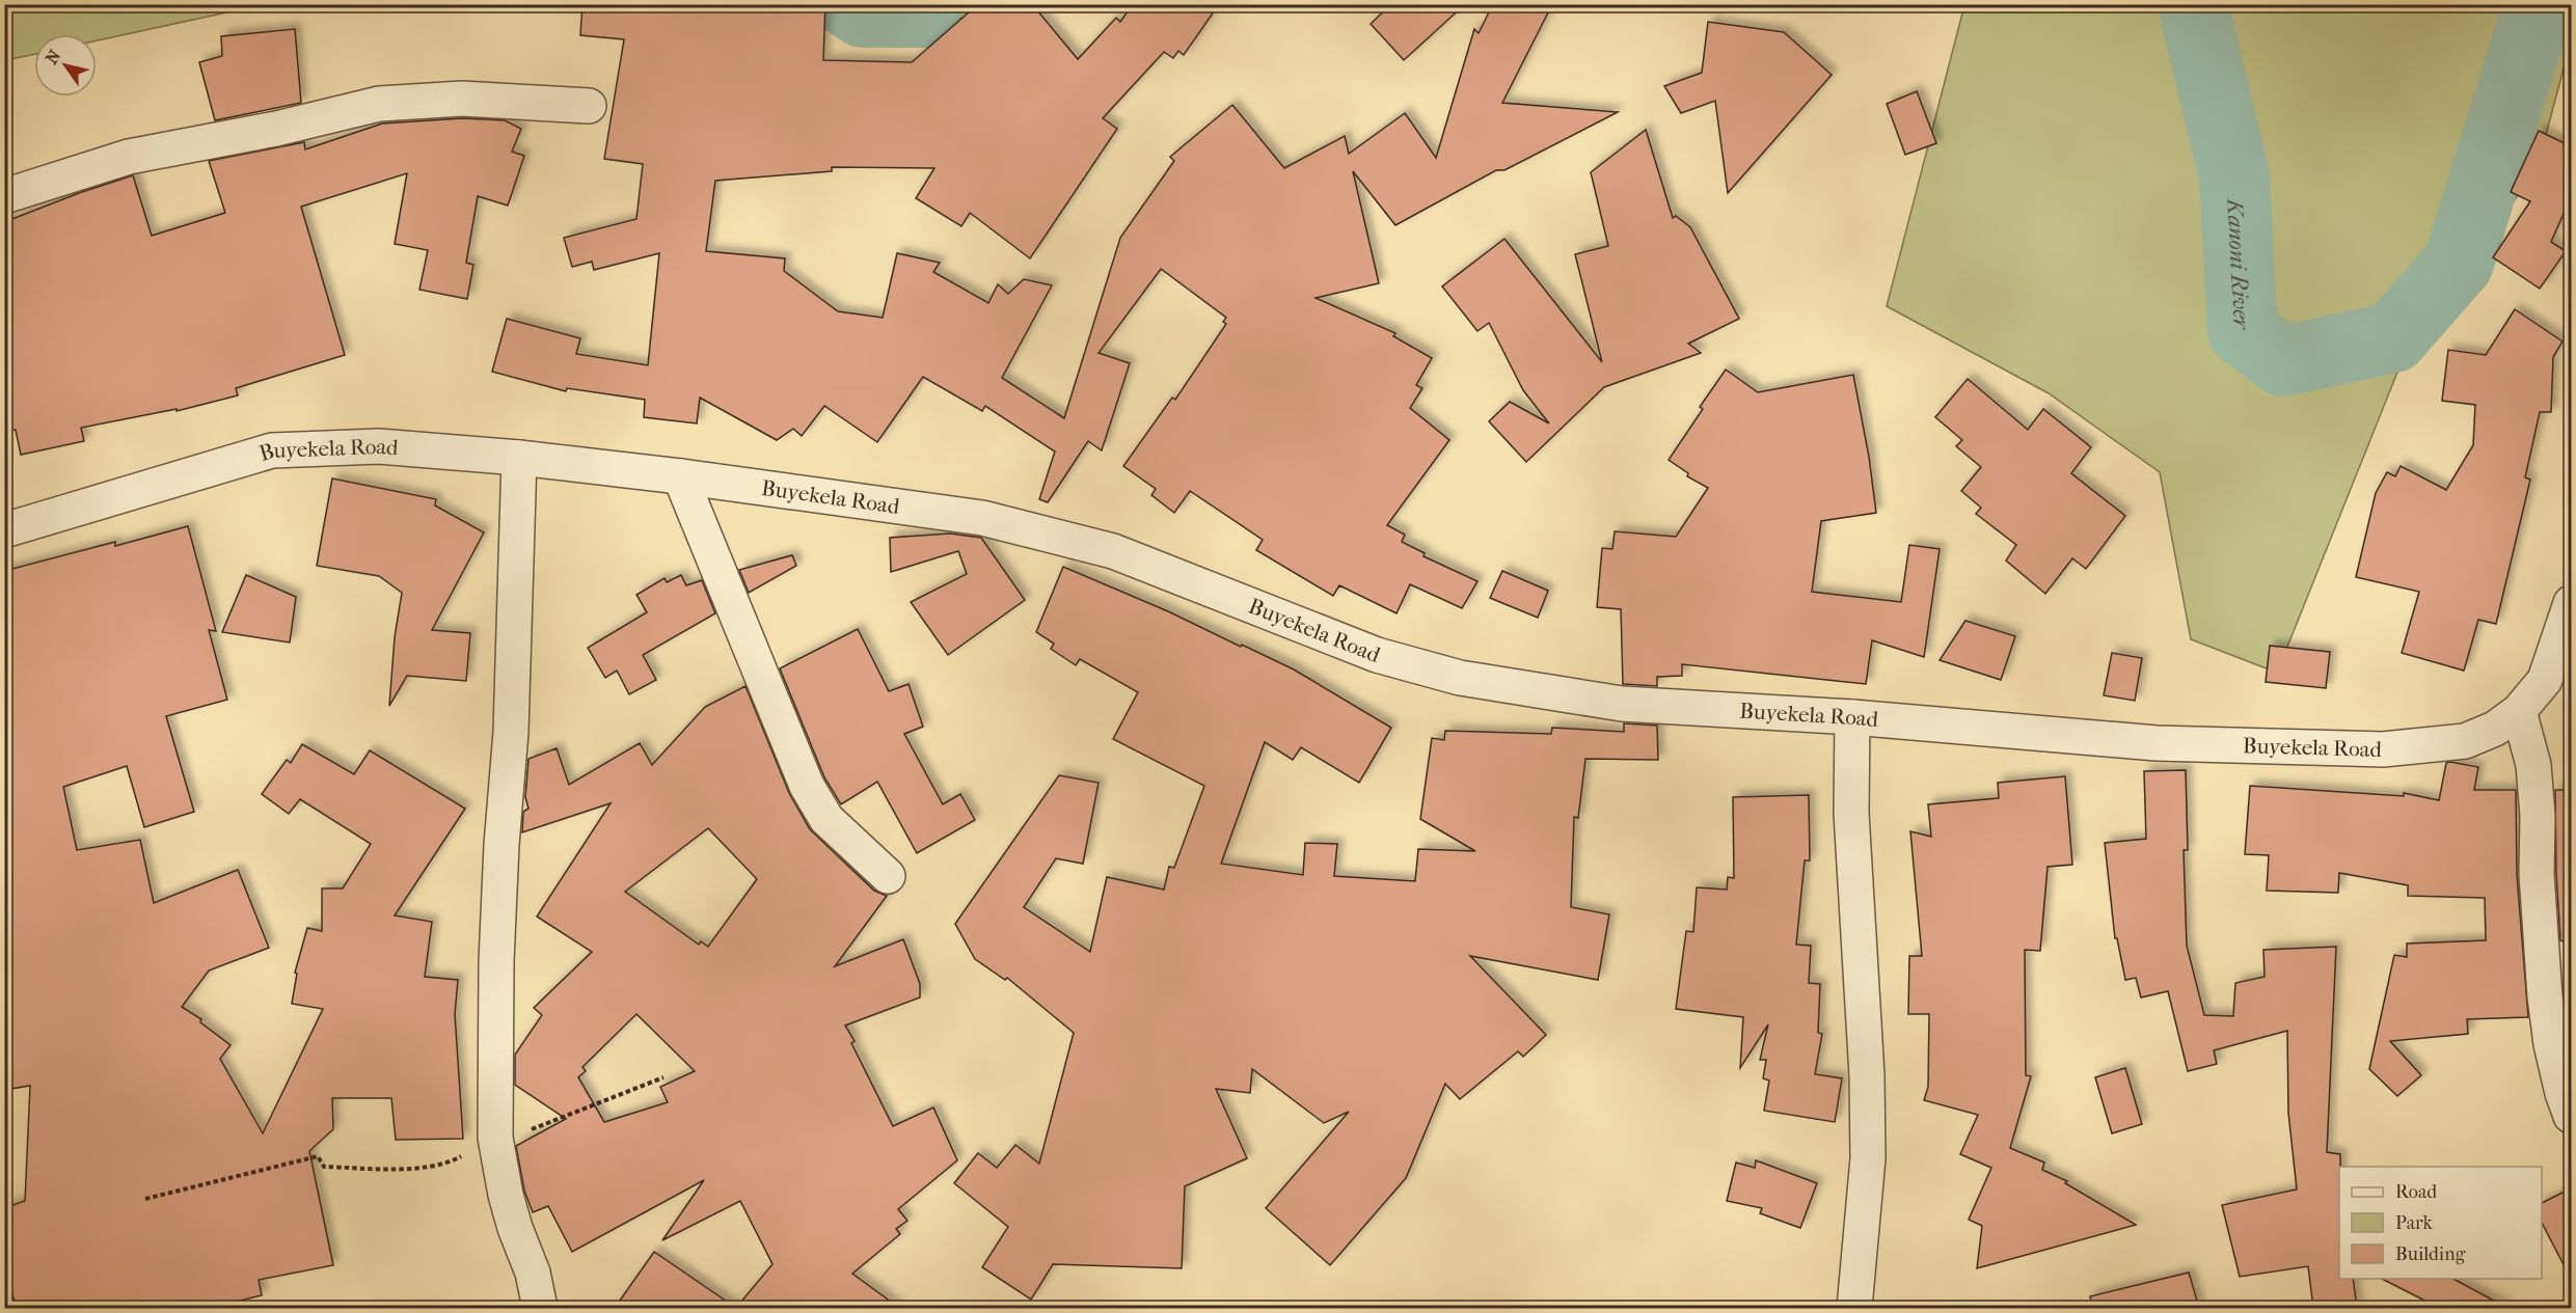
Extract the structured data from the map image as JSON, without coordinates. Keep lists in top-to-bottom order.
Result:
{
  "streets": {
    "street": ["Buyekela Road"]
  },
  "water": ["Kanoni River"],
  "legend": ["Road", "Park", "Building"],
  "north": "top left"
}
